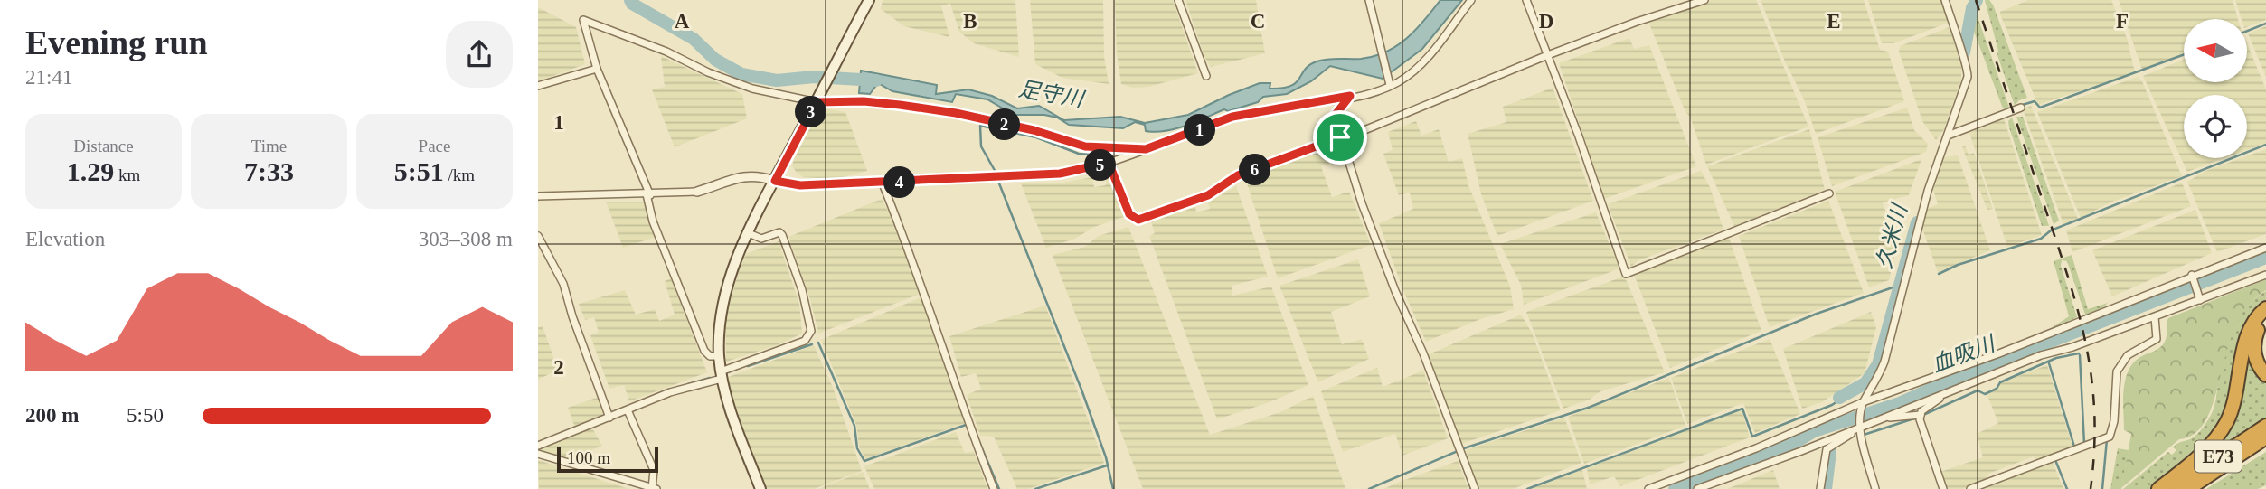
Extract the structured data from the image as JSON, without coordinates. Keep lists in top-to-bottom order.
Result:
{
  "streets": {
    "highway": ["E73"]
  },
  "water": ["足守川", "久米川", "血吸川"],
  "scale_bar": "100 m",
  "north": "left",
  "page": {
    "heading": ["Evening run", "21:41"],
    "pins": [
      "3",
      "2",
      "1",
      "5",
      "6",
      "4"
    ],
    "stats": [
      ["Distance", "1.29 km"],
      ["Time", "7:33"],
      ["Pace", "5:51 /km"]
    ],
    "chart": ["Elevation", "303–308 m"],
    "list": [
      {
        "name": "200 m",
        "note": "5:50"
      }
    ],
    "scale": "100 m"
  },
  "grid": {
    "columns": [
      "A",
      "B",
      "C",
      "D",
      "E",
      "F"
    ],
    "rows": ["1", "2"]
  }
}
